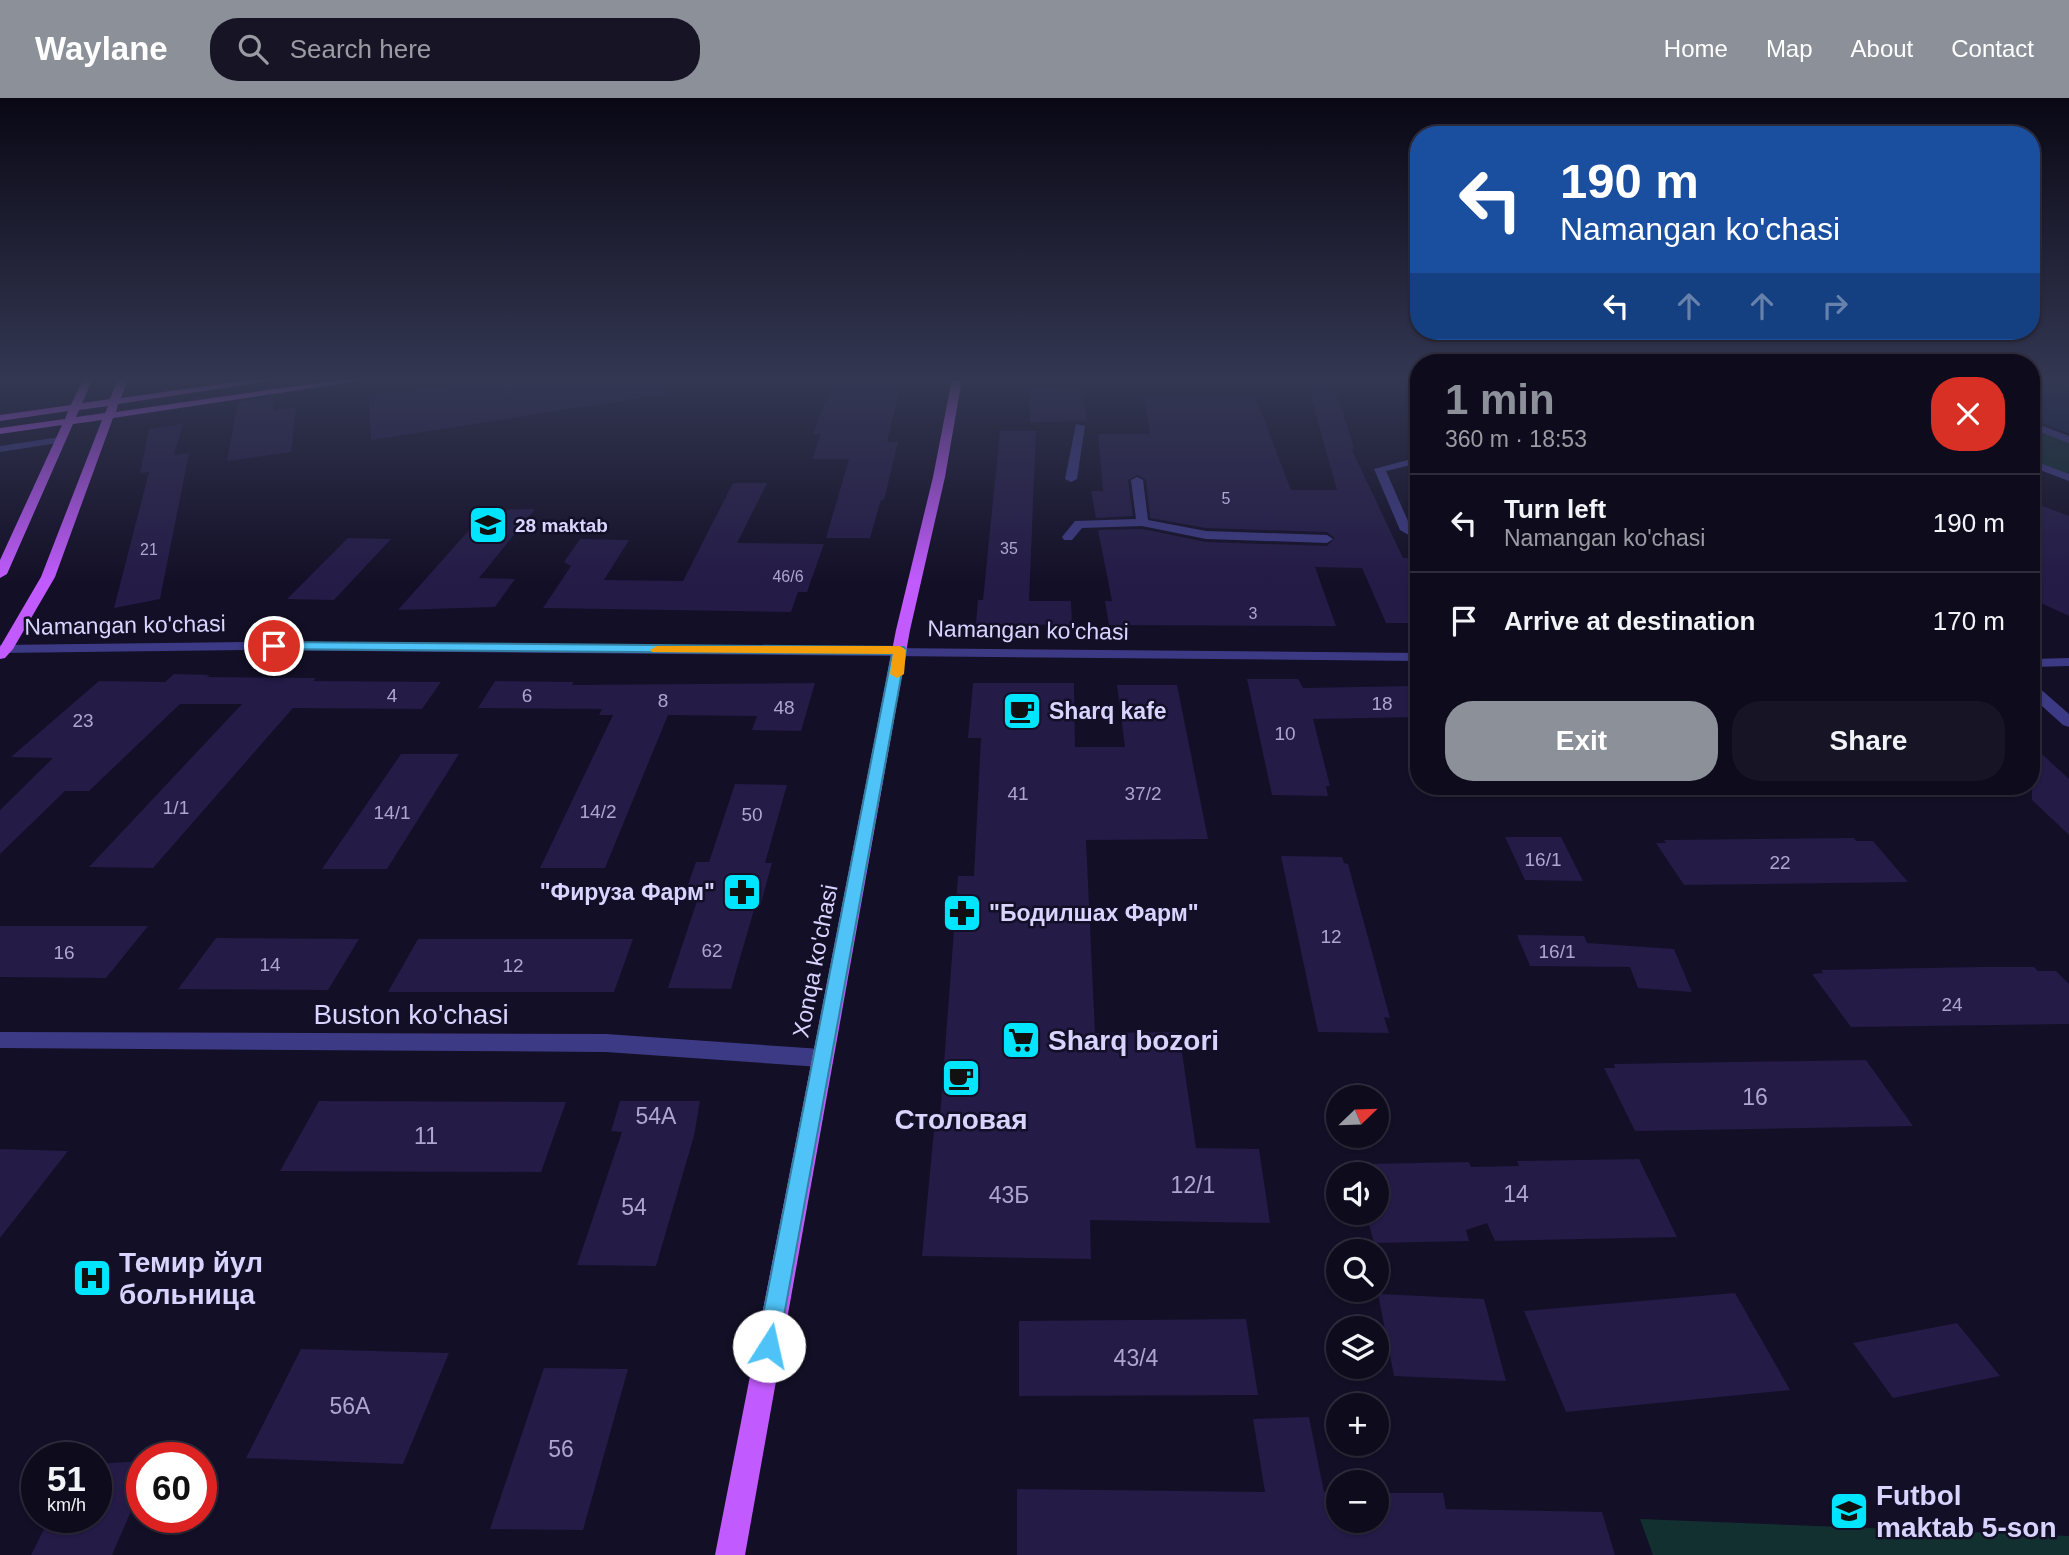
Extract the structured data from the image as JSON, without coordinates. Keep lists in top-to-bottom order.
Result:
{
  "streets": {
    "main road": ["Xonqa ko'chasi"],
    "street": ["Namangan ko'chasi", "Buston ko'chasi"]
  },
  "crossings": [
    ["Namangan ko'chasi", "Xonqa ko'chasi"],
    ["Xonqa ko'chasi", "Buston ko'chasi"]
  ],
  "places": {
    "school or university": ["28 maktab", "Futbol maktab 5-son"],
    "cafe": ["Sharq kafe", "Столовая"],
    "pharmacy": ["\"Фируза Фарм\"", "\"Бодилшах Фарм\""],
    "supermarket": ["Sharq bozori"],
    "hospital": ["Темир йул больница"]
  },
  "house_numbers": [
    "5",
    "35",
    "21",
    "46/6",
    "3",
    "4",
    "6",
    "8",
    "18",
    "48",
    "23",
    "10",
    "41",
    "37/2",
    "1/1",
    "14/2",
    "14/1",
    "50",
    "16/1",
    "22",
    "12",
    "62",
    "16/1",
    "16",
    "14",
    "12",
    "24",
    "16",
    "54А",
    "11",
    "12/1",
    "14",
    "43Б",
    "54",
    "43/4",
    "56А",
    "56"
  ],
  "north": "top right",
  "page": {
    "header": "Waylane",
    "search": "Search here",
    "nav": [
      "Home",
      "Map",
      "About",
      "Contact"
    ],
    "turn": ["190 m", "Namangan ko'chasi"],
    "heading": ["1 min", "360 m · 18:53"],
    "list": [
      {
        "name": "Turn left",
        "note": "Namangan ko'chasi",
        "value": "190 m"
      },
      {
        "name": "Arrive at destination",
        "value": "170 m"
      }
    ],
    "buttons": ["Exit", "Share"],
    "map_buttons": ["+", "−"],
    "speed": "51 km/h",
    "limit": "60"
  }
}
